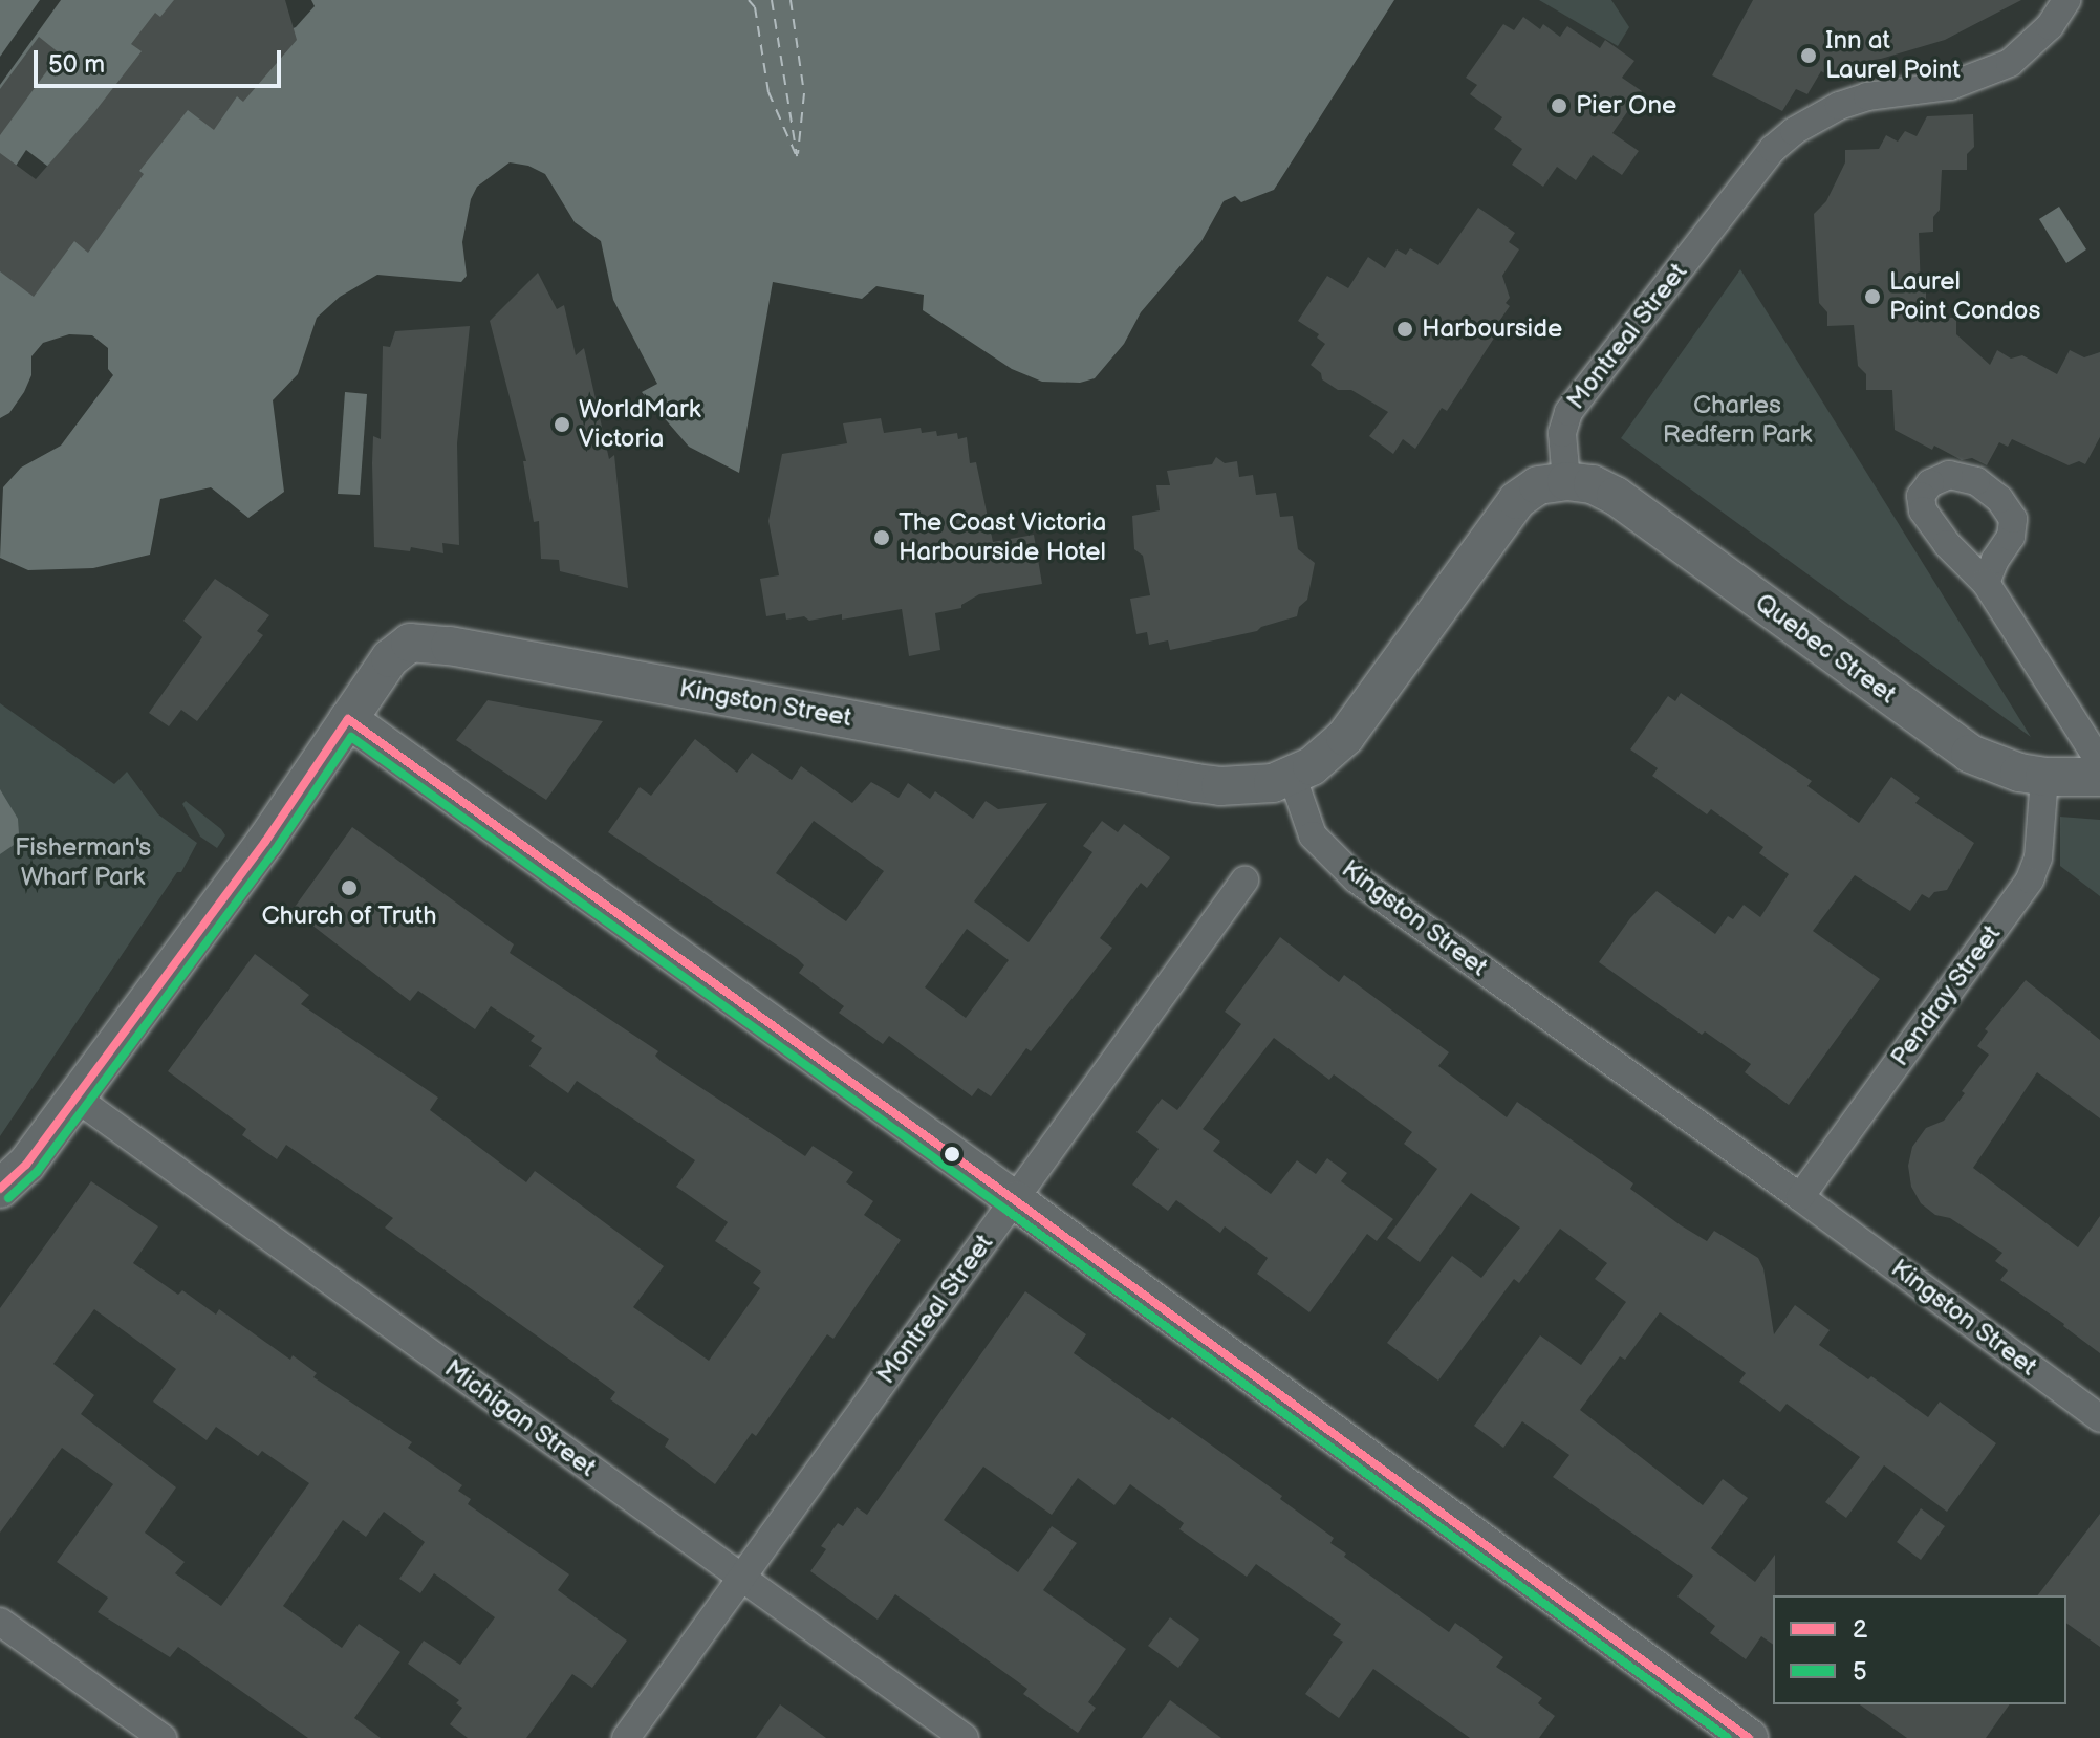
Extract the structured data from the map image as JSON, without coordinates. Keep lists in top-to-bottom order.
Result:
{
  "streets": {
    "street": [
      "Montreal Street",
      "Quebec Street",
      "Kingston Street",
      "Pendray Street",
      "Michigan Street"
    ]
  },
  "crossings": [
    ["Montreal Street", "Quebec Street"],
    ["Montreal Street", "Michigan Street"],
    ["Quebec Street", "Pendray Street"],
    ["Kingston Street", "Pendray Street"]
  ],
  "parks": ["Charles Redfern Park", "Fisherman's Wharf Park"],
  "places": [
    "Inn at Laurel Point",
    "Pier One",
    "Laurel Point Condos",
    "Harbourside",
    "WorldMark Victoria",
    "The Coast Victoria Harbourside Hotel",
    "Church of Truth"
  ],
  "lines": ["transit line 2", "transit line 5"],
  "legend": ["2", "5"],
  "scale_bar": "50 m"
}
